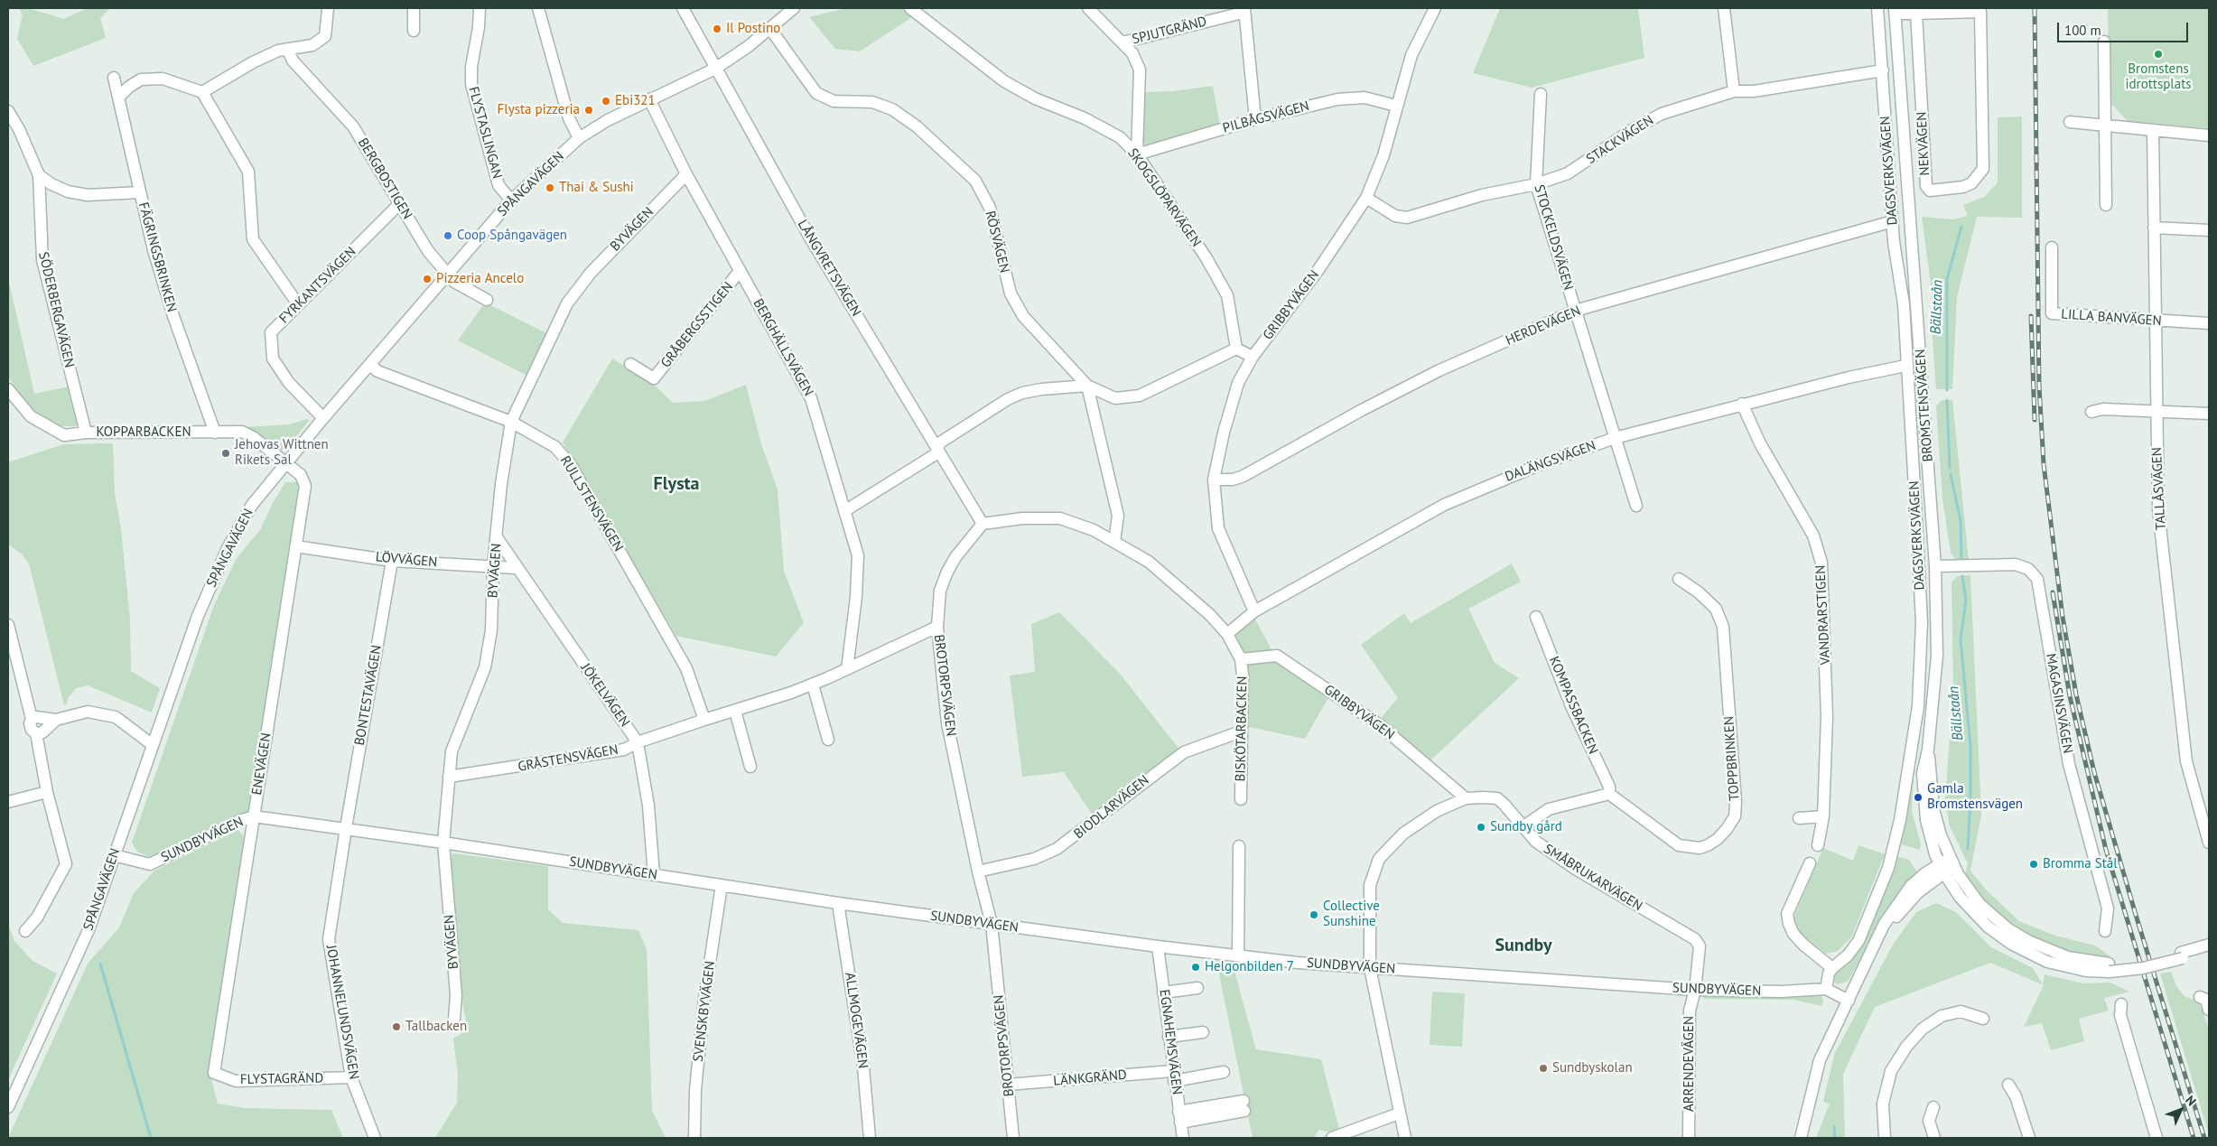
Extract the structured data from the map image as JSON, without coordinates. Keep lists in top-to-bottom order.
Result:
{
  "streets": {
    "street": [
      "SPJUTGRÄND",
      "PILBÅGSVÄGEN",
      "FLYSTASLINGAN",
      "STACKVÄGEN",
      "NEKVÄGEN",
      "DAGSVERKSVÄGEN",
      "BERGBOSTIGEN",
      "SPÅNGAVÄGEN",
      "SKOGSLÖPARVÄGEN",
      "BYVÄGEN",
      "STOCKELDSVÄGEN",
      "RÖSVÄGEN",
      "FÄGRINGSBRINKEN",
      "LÅNGVRETSVÄGEN",
      "FYRKANTSVÄGEN",
      "GRIBBYVÄGEN",
      "SÖDERBERGAVÄGEN",
      "LILLA BANVÄGEN",
      "GRÅBERGSSTIGEN",
      "HERDEVÄGEN",
      "BERGHÄLLSVÄGEN",
      "BROMSTENSVÄGEN",
      "KOPPARBACKEN",
      "DALÄNGSVÄGEN",
      "TALLÅSVÄGEN",
      "RULLSTENSVÄGEN",
      "LÖVVÄGEN",
      "VANDRARSTIGEN",
      "BROTORPSVÄGEN",
      "BONTESTAVÄGEN",
      "JÖKELVÄGEN",
      "MAGASINSVÄGEN",
      "KOMPASSBACKEN",
      "BISKÖTARBACKEN",
      "GRÅSTENSVÄGEN",
      "TOPPBRINKEN",
      "ENEVÄGEN",
      "BIODLARVÄGEN",
      "SUNDBYVÄGEN",
      "SMÅBRUKARVÄGEN",
      "SVENSKBYVÄGEN",
      "JOHANNELUNDSVÄGEN",
      "ALLMOGEVÄGEN",
      "EGNAHEMSVÄGEN",
      "ARRENDEVÄGEN",
      "LÄNKGRÄND",
      "FLYSTAGRÄND"
    ]
  },
  "crossings": [
    ["PILBÅGSVÄGEN", "SKOGSLÖPARVÄGEN"],
    ["PILBÅGSVÄGEN", "GRIBBYVÄGEN"],
    ["FLYSTASLINGAN", "SPÅNGAVÄGEN"],
    ["STACKVÄGEN", "DAGSVERKSVÄGEN"],
    ["STACKVÄGEN", "STOCKELDSVÄGEN"],
    ["STACKVÄGEN", "GRIBBYVÄGEN"],
    ["NEKVÄGEN", "BROMSTENSVÄGEN"],
    ["DAGSVERKSVÄGEN", "HERDEVÄGEN"],
    ["DAGSVERKSVÄGEN", "DALÄNGSVÄGEN"],
    ["BERGBOSTIGEN", "SPÅNGAVÄGEN"],
    ["BERGBOSTIGEN", "FYRKANTSVÄGEN"],
    ["SPÅNGAVÄGEN", "RÖSVÄGEN"],
    ["SPÅNGAVÄGEN", "LÅNGVRETSVÄGEN"],
    ["SPÅNGAVÄGEN", "FYRKANTSVÄGEN"],
    ["SPÅNGAVÄGEN", "BERGHÄLLSVÄGEN"],
    ["SPÅNGAVÄGEN", "KOPPARBACKEN"],
    ["SPÅNGAVÄGEN", "RULLSTENSVÄGEN"],
    ["SPÅNGAVÄGEN", "ENEVÄGEN"],
    ["SPÅNGAVÄGEN", "SUNDBYVÄGEN"],
    ["BYVÄGEN", "BERGHÄLLSVÄGEN"],
    ["BYVÄGEN", "RULLSTENSVÄGEN"],
    ["BYVÄGEN", "LÖVVÄGEN"],
    ["BYVÄGEN", "JÖKELVÄGEN"],
    ["BYVÄGEN", "GRÅSTENSVÄGEN"],
    ["BYVÄGEN", "SUNDBYVÄGEN"],
    ["STOCKELDSVÄGEN", "HERDEVÄGEN"],
    ["STOCKELDSVÄGEN", "DALÄNGSVÄGEN"],
    ["FÄGRINGSBRINKEN", "KOPPARBACKEN"],
    ["LÅNGVRETSVÄGEN", "BROTORPSVÄGEN"],
    ["GRIBBYVÄGEN", "HERDEVÄGEN"],
    ["GRIBBYVÄGEN", "DALÄNGSVÄGEN"],
    ["GRIBBYVÄGEN", "BISKÖTARBACKEN"],
    ["GRIBBYVÄGEN", "SMÅBRUKARVÄGEN"],
    ["SÖDERBERGAVÄGEN", "KOPPARBACKEN"],
    ["LILLA BANVÄGEN", "TALLÅSVÄGEN"],
    ["GRÅBERGSSTIGEN", "BERGHÄLLSVÄGEN"],
    ["BERGHÄLLSVÄGEN", "GRÅSTENSVÄGEN"],
    ["BROMSTENSVÄGEN", "MAGASINSVÄGEN"],
    ["KOPPARBACKEN", "ENEVÄGEN"],
    ["DALÄNGSVÄGEN", "VANDRARSTIGEN"],
    ["DALÄNGSVÄGEN", "BISKÖTARBACKEN"],
    ["RULLSTENSVÄGEN", "GRÅSTENSVÄGEN"],
    ["LÖVVÄGEN", "BONTESTAVÄGEN"],
    ["LÖVVÄGEN", "JÖKELVÄGEN"],
    ["LÖVVÄGEN", "ENEVÄGEN"],
    ["BROTORPSVÄGEN", "GRÅSTENSVÄGEN"],
    ["BROTORPSVÄGEN", "BIODLARVÄGEN"],
    ["BROTORPSVÄGEN", "SUNDBYVÄGEN"],
    ["BROTORPSVÄGEN", "LÄNKGRÄND"],
    ["BONTESTAVÄGEN", "SUNDBYVÄGEN"],
    ["BONTESTAVÄGEN", "JOHANNELUNDSVÄGEN"],
    ["JÖKELVÄGEN", "GRÅSTENSVÄGEN"],
    ["JÖKELVÄGEN", "SUNDBYVÄGEN"],
    ["KOMPASSBACKEN", "TOPPBRINKEN"],
    ["BISKÖTARBACKEN", "BIODLARVÄGEN"],
    ["ENEVÄGEN", "SUNDBYVÄGEN"],
    ["ENEVÄGEN", "FLYSTAGRÄND"],
    ["SUNDBYVÄGEN", "SMÅBRUKARVÄGEN"],
    ["SUNDBYVÄGEN", "SVENSKBYVÄGEN"],
    ["SUNDBYVÄGEN", "JOHANNELUNDSVÄGEN"],
    ["SUNDBYVÄGEN", "ALLMOGEVÄGEN"],
    ["SUNDBYVÄGEN", "EGNAHEMSVÄGEN"],
    ["SUNDBYVÄGEN", "ARRENDEVÄGEN"],
    ["SMÅBRUKARVÄGEN", "ARRENDEVÄGEN"],
    ["JOHANNELUNDSVÄGEN", "FLYSTAGRÄND"],
    ["EGNAHEMSVÄGEN", "LÄNKGRÄND"]
  ],
  "districts": ["Flysta", "Sundby"],
  "water": ["Bällstaån"],
  "places": [
    "Il Postino",
    "Bromstens idrottsplats",
    "Ebi321",
    "Flysta pizzeria",
    "Thai & Sushi",
    "Coop Spångavägen",
    "Pizzeria Ancelo",
    "Jehovas Wittnen Rikets Sal",
    "Gamla Bromstensvägen",
    "Sundby gård",
    "Bromma Stål",
    "Collective Sunshine",
    "Helgonbilden 7",
    "Tallbacken",
    "Sundbyskolan"
  ],
  "scale_bar": "100 m",
  "north": "top right"
}
